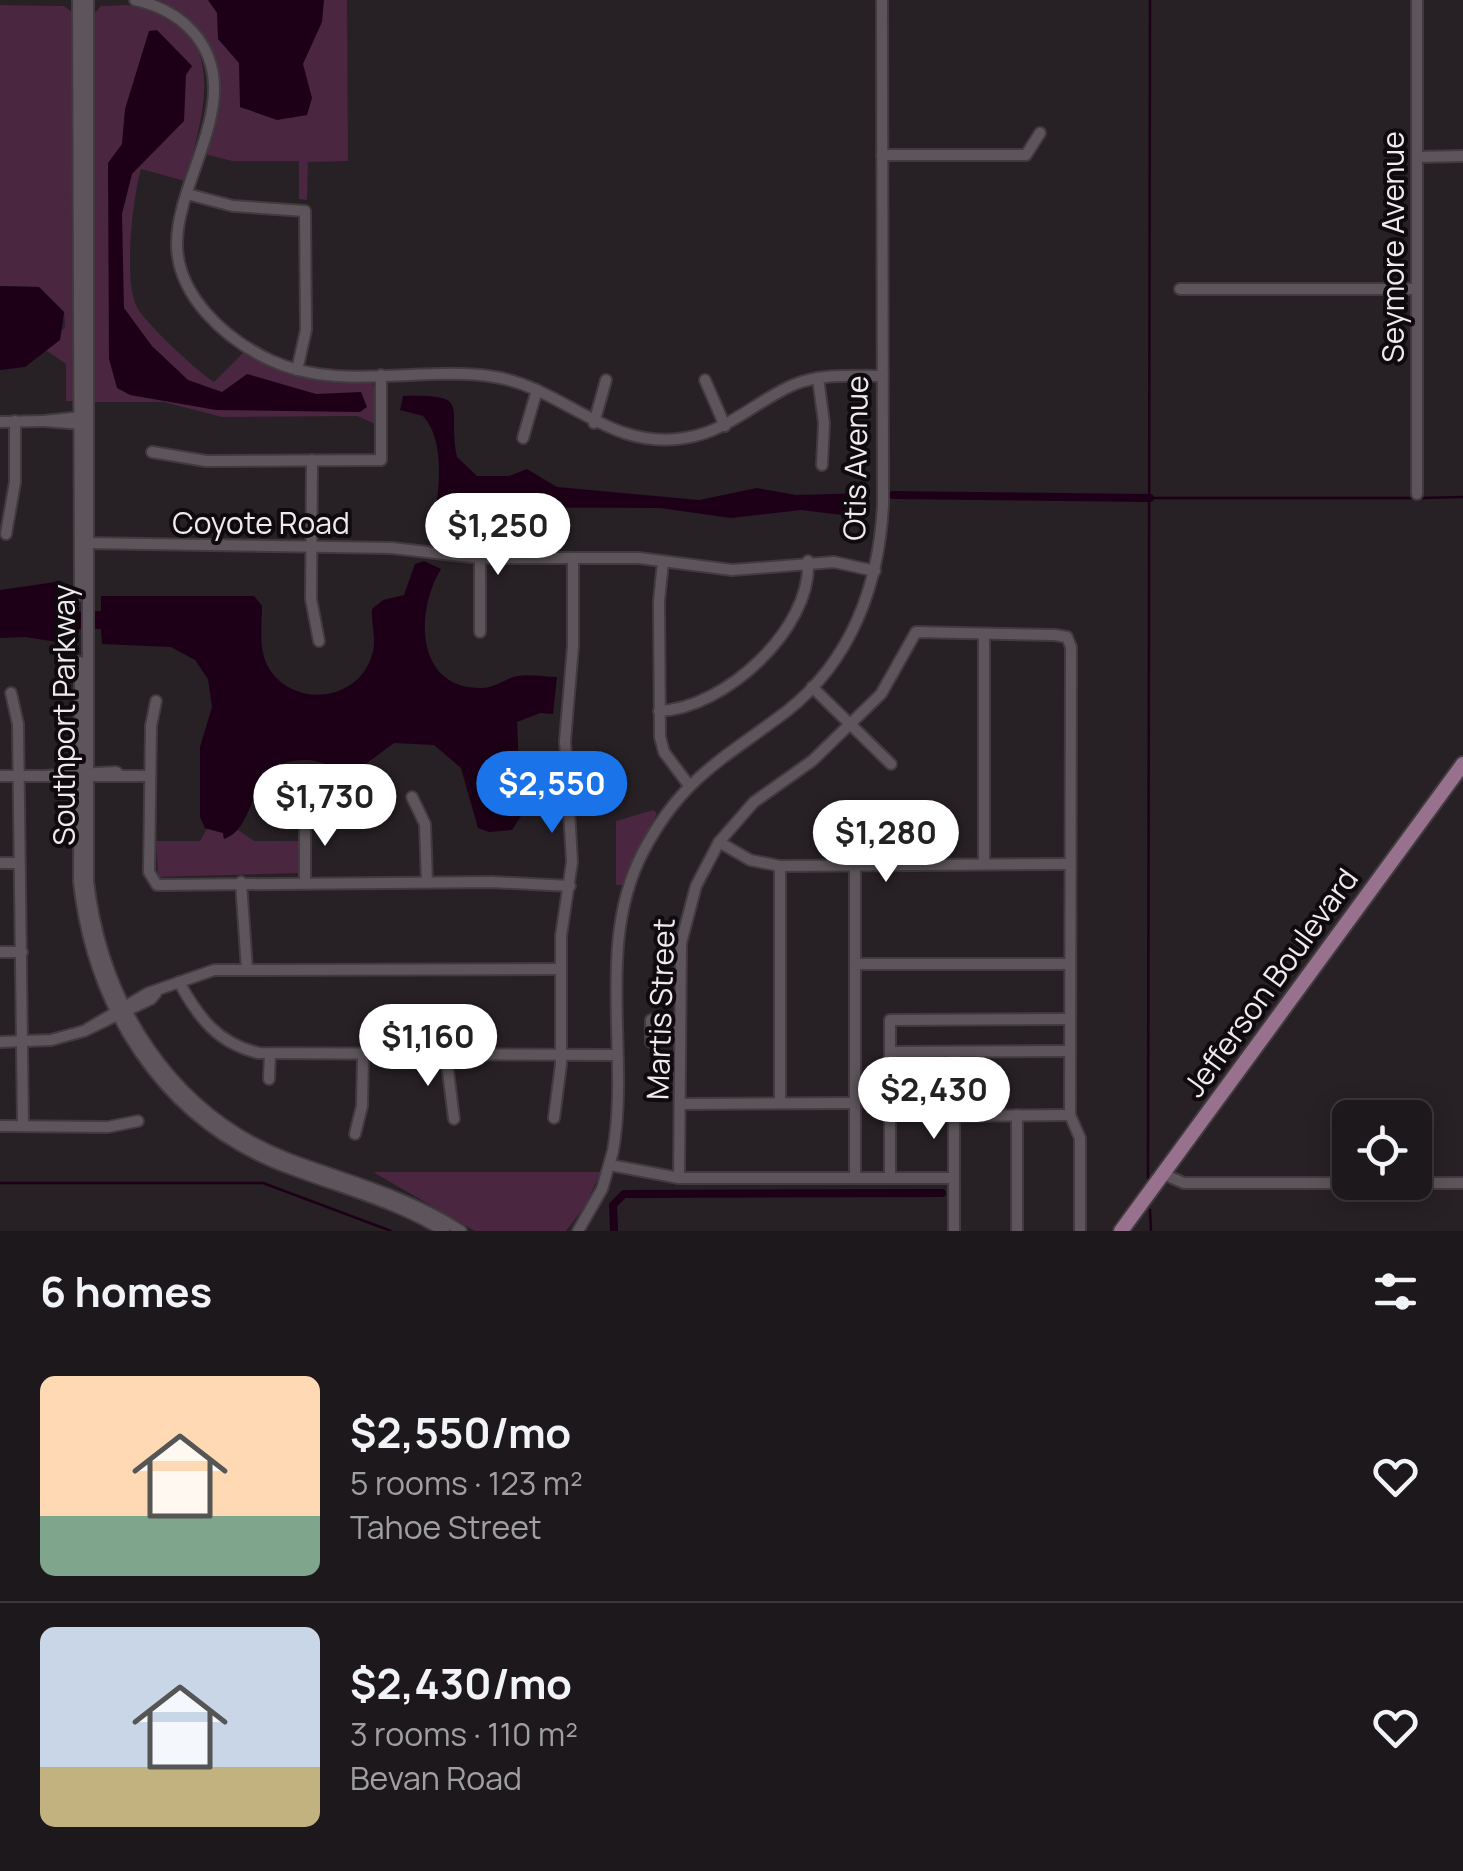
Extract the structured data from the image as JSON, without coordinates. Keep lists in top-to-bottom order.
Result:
{
  "streets": {
    "main road": ["Jefferson Boulevard"],
    "street": [
      "Seymore Avenue",
      "Otis Avenue",
      "Coyote Road",
      "Southport Parkway",
      "Martis Street"
    ]
  },
  "crossings": [
    ["Otis Avenue", "Coyote Road"],
    ["Coyote Road", "Southport Parkway"]
  ],
  "page": {
    "price": [
      "$1,250",
      "$2,550",
      "$1,730",
      "$1,280",
      "$1,160",
      "$2,430"
    ],
    "heading": "6 homes",
    "list": [
      {
        "name": "$2,550/mo",
        "note": "5 rooms · 123 m² · Tahoe Street"
      },
      {
        "name": "$2,430/mo",
        "note": "3 rooms · 110 m² · Bevan Road"
      }
    ]
  }
}
